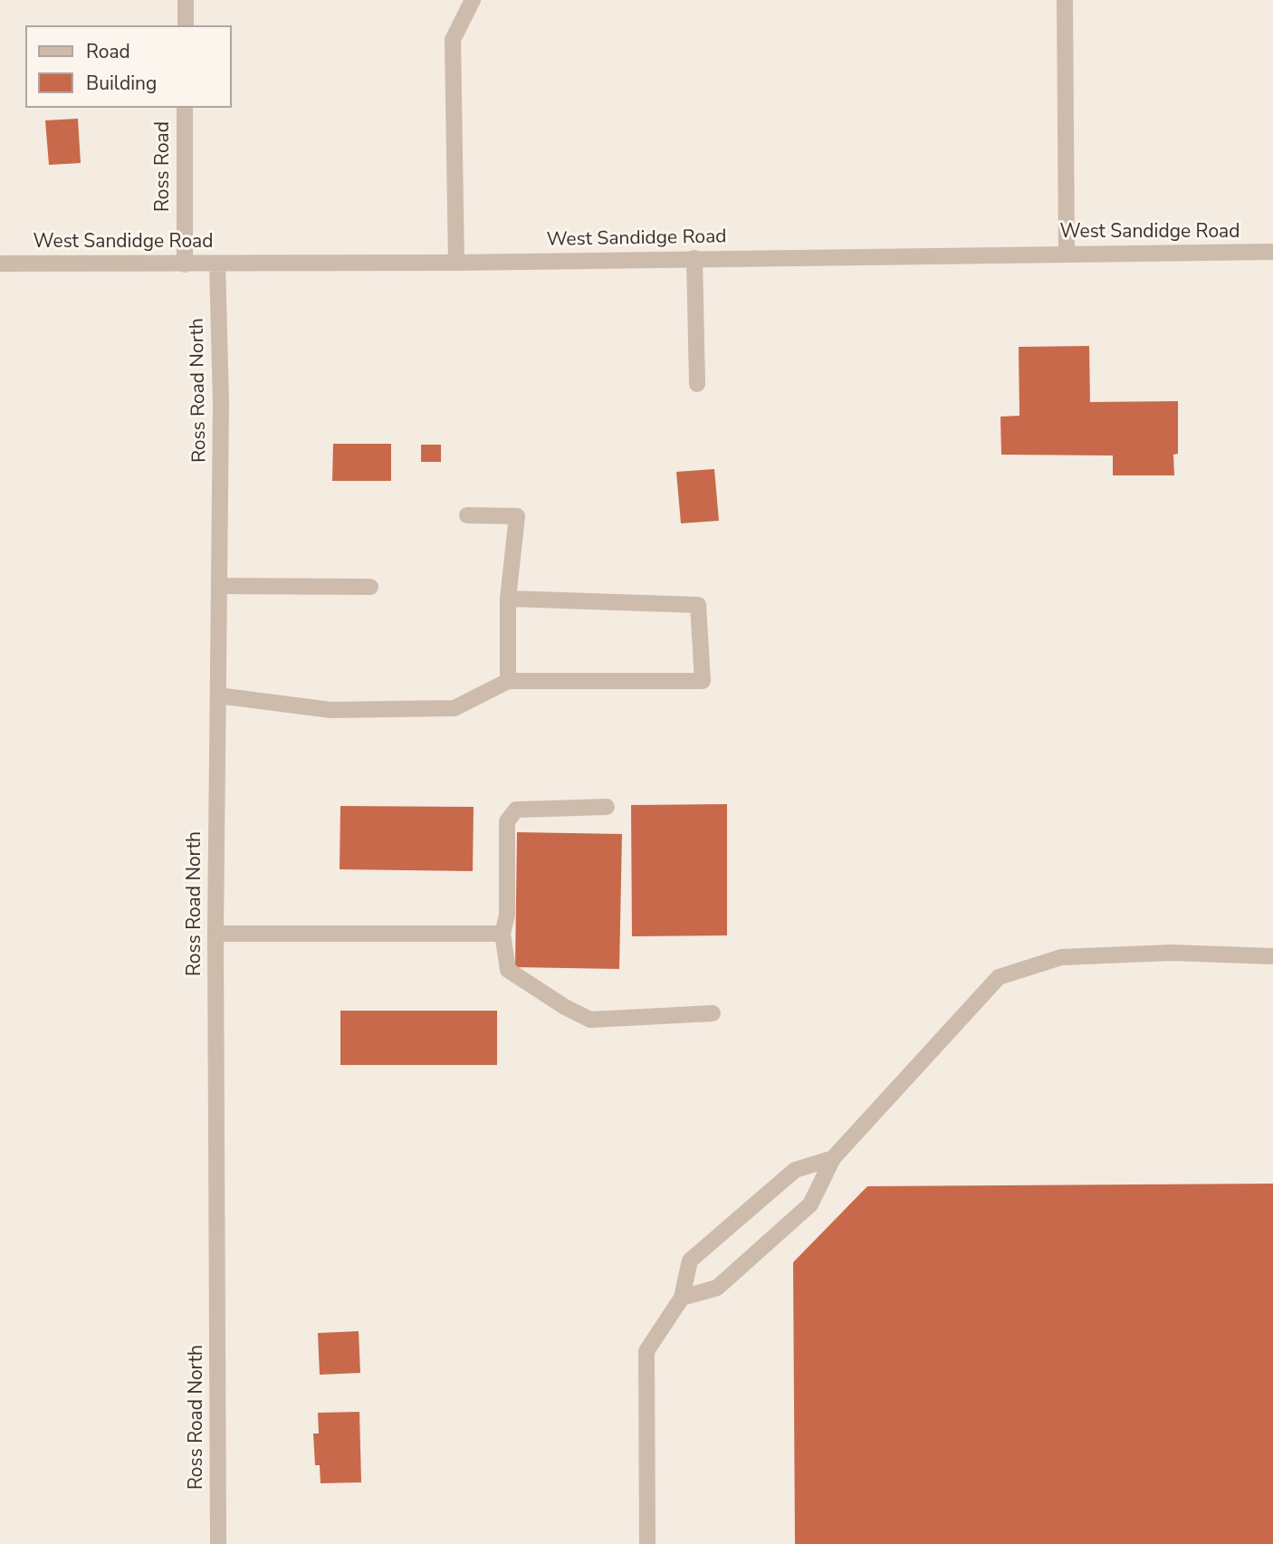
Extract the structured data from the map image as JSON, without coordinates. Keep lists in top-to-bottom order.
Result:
{
  "streets": {
    "street": ["Ross Road", "West Sandidge Road", "Ross Road North"]
  },
  "crossings": [
    ["Ross Road", "West Sandidge Road"],
    ["West Sandidge Road", "Ross Road North"]
  ],
  "legend": ["Road", "Building"]
}
